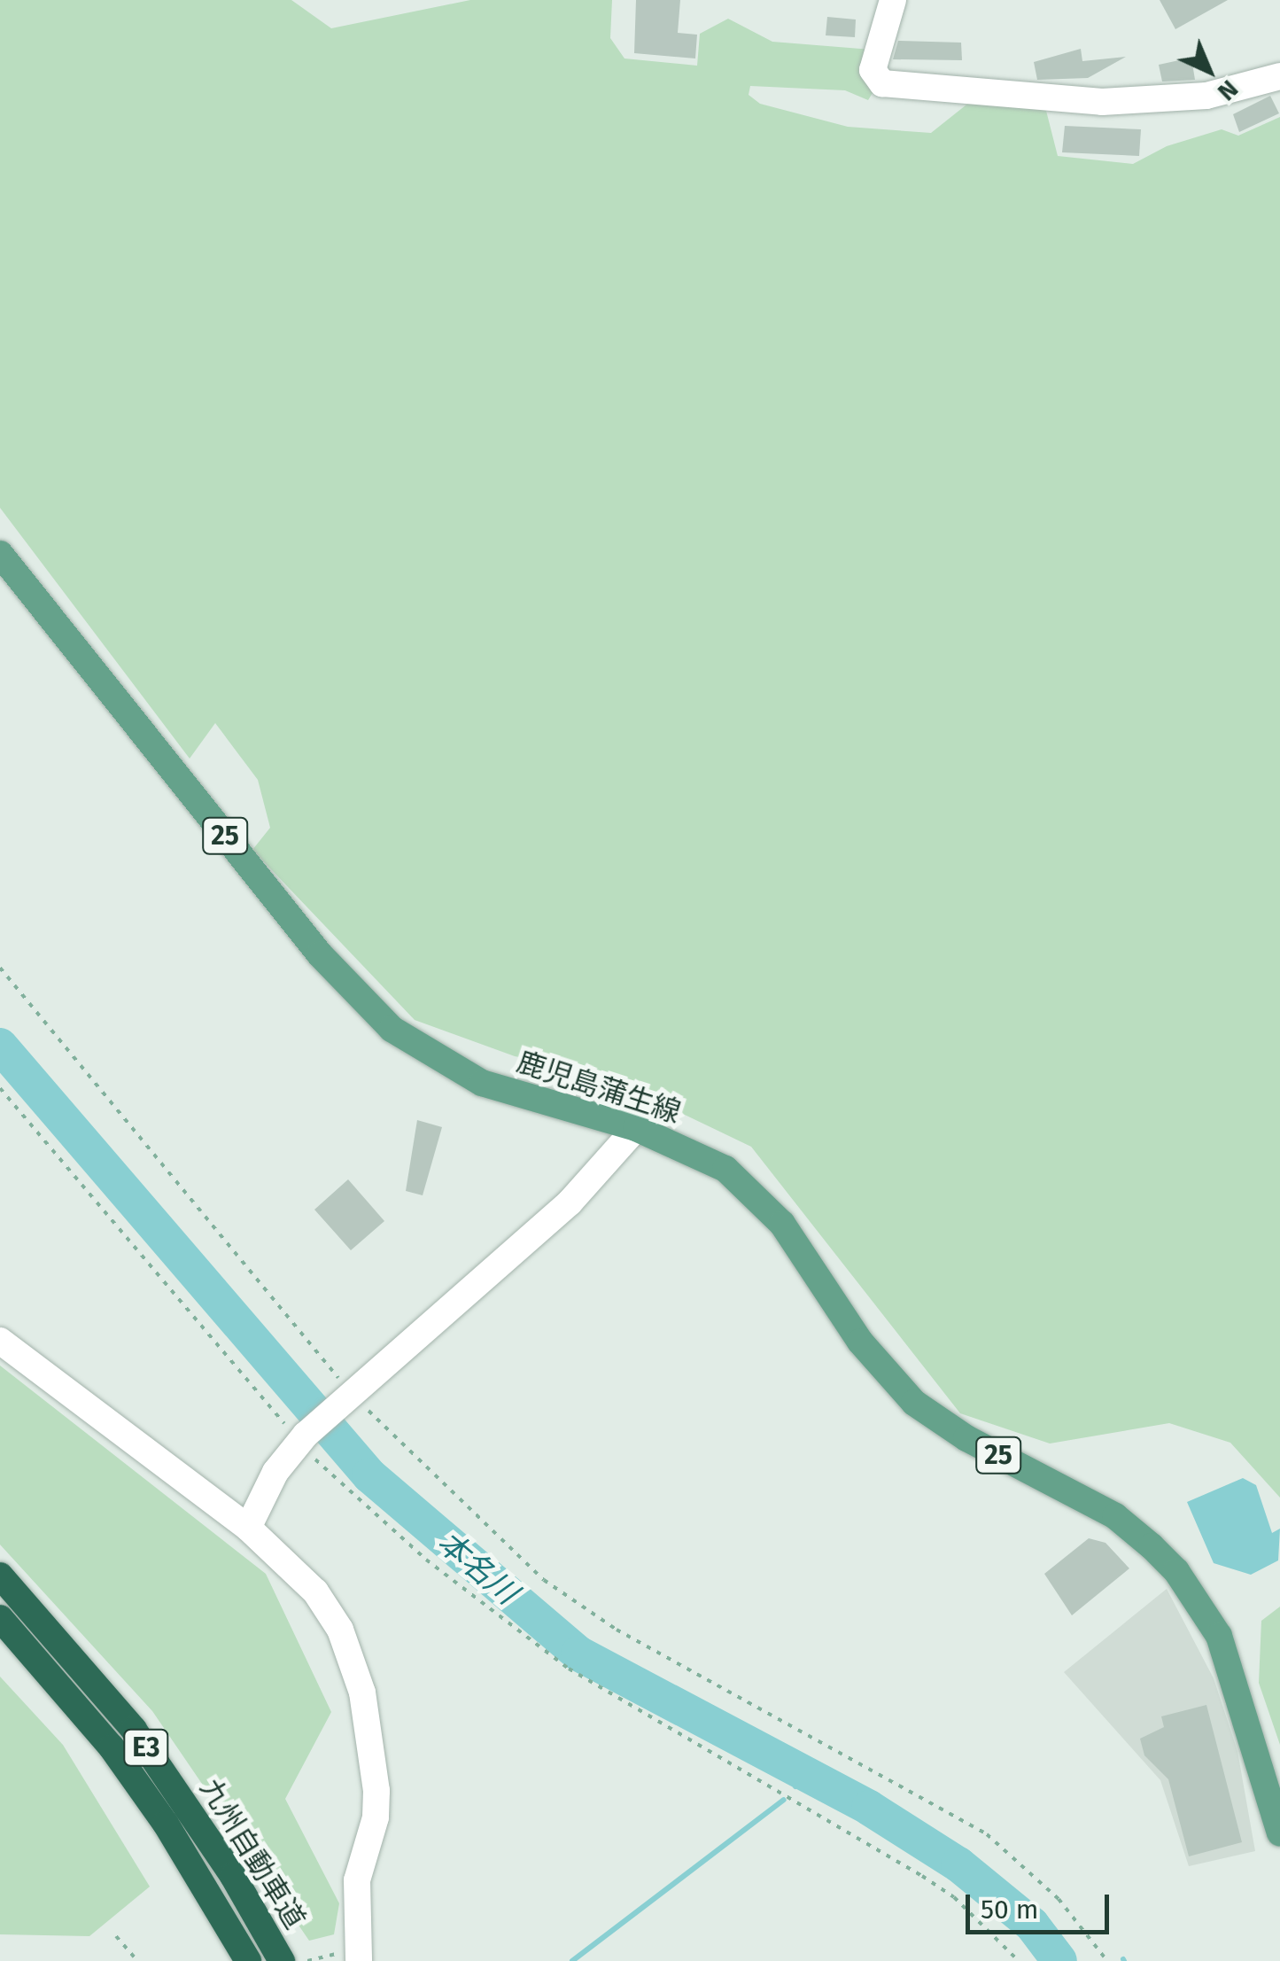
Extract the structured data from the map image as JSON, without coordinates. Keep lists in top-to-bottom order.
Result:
{
  "streets": {
    "highway": ["E3", "九州自動車道"],
    "main road": ["25", "鹿児島蒲生線"]
  },
  "water": ["本名川"],
  "scale_bar": "50 m",
  "north": "bottom right"
}
